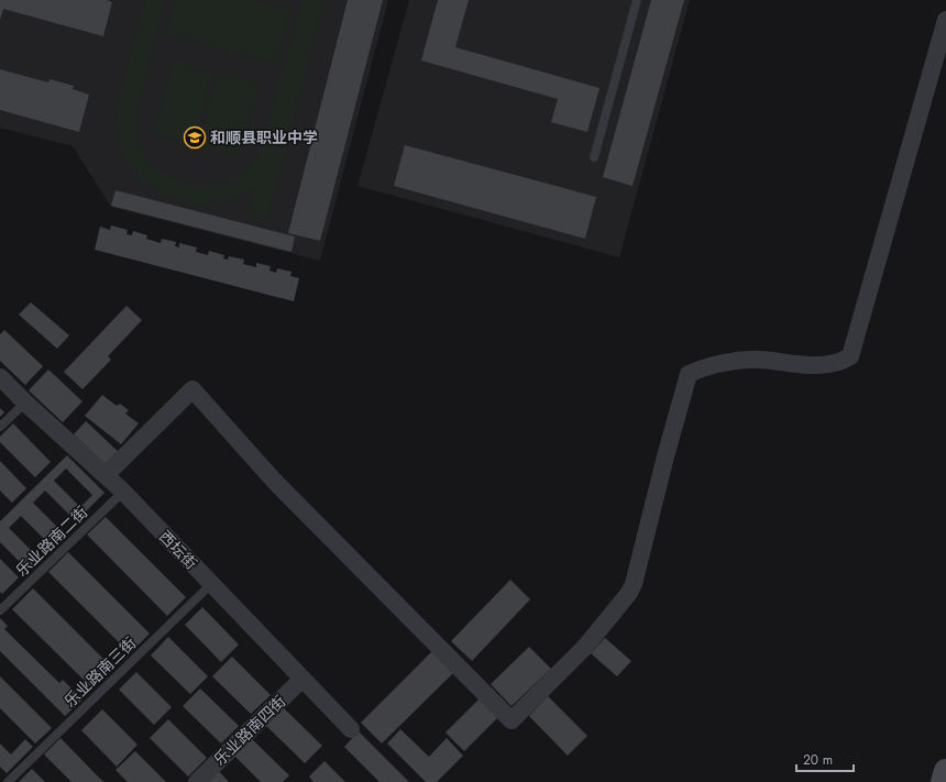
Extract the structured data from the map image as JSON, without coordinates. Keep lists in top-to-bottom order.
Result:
{
  "streets": {
    "street": ["西坛街", "乐业路南四街"],
    "lane": ["乐业路南二街", "乐业路南三街"]
  },
  "crossings": [
    ["乐业路南二街", "西坛街"],
    ["西坛街", "乐业路南三街"],
    ["西坛街", "乐业路南四街"]
  ],
  "places": {
    "school or university": ["和顺县职业中学"]
  },
  "scale_bar": "20 m"
}
